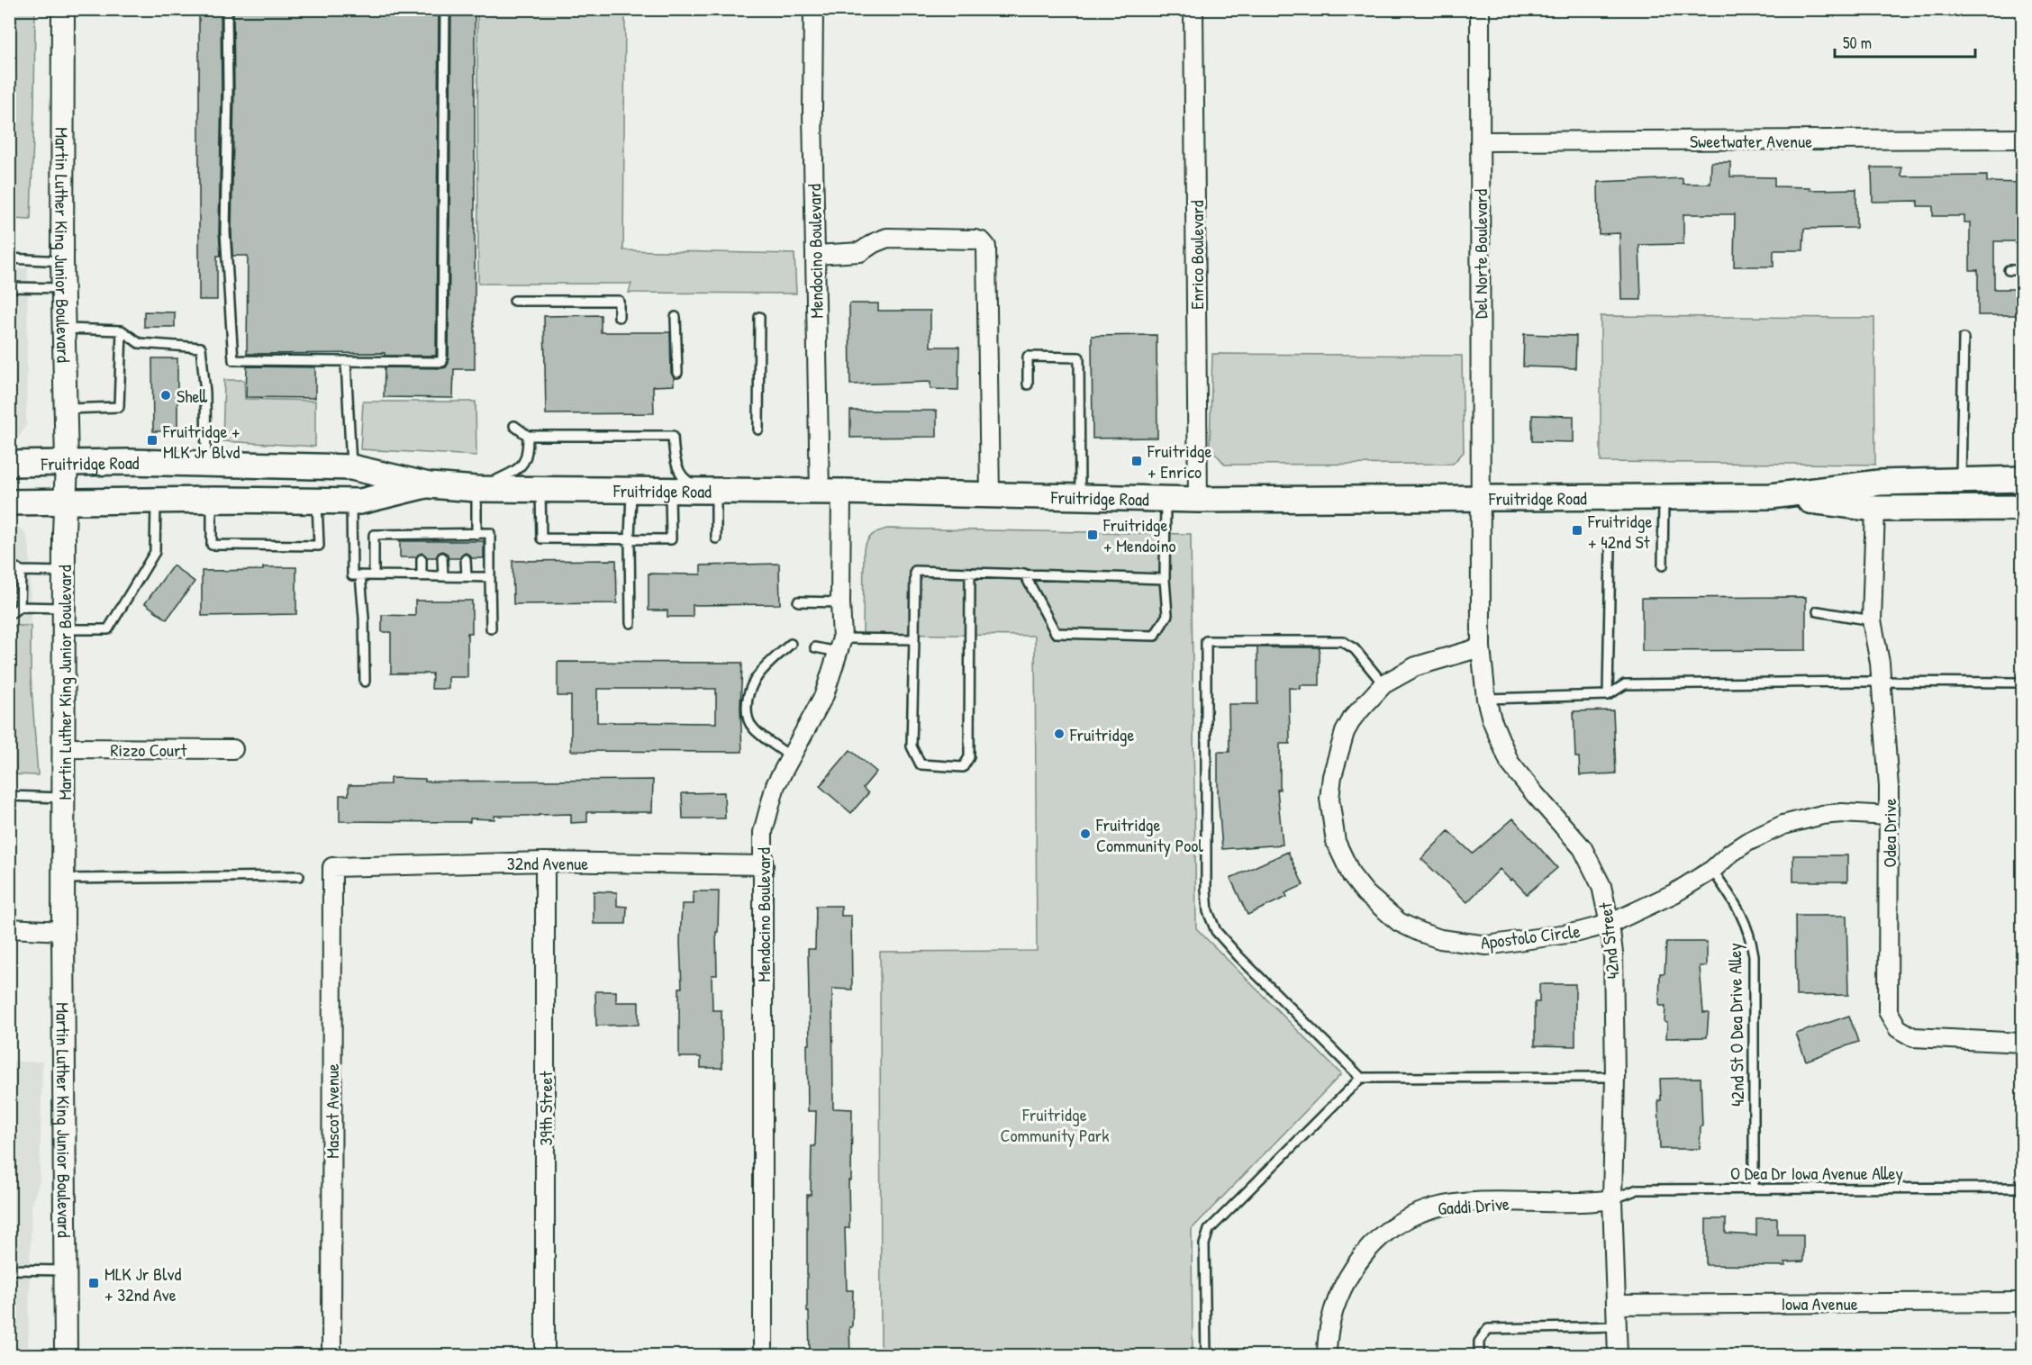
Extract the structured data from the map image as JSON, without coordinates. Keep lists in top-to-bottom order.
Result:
{
  "streets": {
    "main road": ["Fruitridge Road"],
    "street": [
      "Sweetwater Avenue",
      "Martin Luther King Junior Boulevard",
      "Mendocino Boulevard",
      "Del Norte Boulevard",
      "Enrico Boulevard",
      "Rizzo Court",
      "Odea Drive",
      "32nd Avenue",
      "Apostolo Circle",
      "42nd Street",
      "39th Street",
      "Mascot Avenue",
      "Gaddi Drive",
      "Iowa Avenue"
    ],
    "lane": ["42nd St O Dea Drive Alley", "O Dea Dr Iowa Avenue Alley"]
  },
  "crossings": [
    ["Sweetwater Avenue", "Del Norte Boulevard"],
    ["Martin Luther King Junior Boulevard", "Fruitridge Road"],
    ["Martin Luther King Junior Boulevard", "Rizzo Court"],
    ["Mendocino Boulevard", "Fruitridge Road"],
    ["Mendocino Boulevard", "32nd Avenue"],
    ["Del Norte Boulevard", "Fruitridge Road"],
    ["Del Norte Boulevard", "42nd Street"],
    ["Enrico Boulevard", "Fruitridge Road"],
    ["Fruitridge Road", "Odea Drive"],
    ["Fruitridge Road", "42nd Street"],
    ["Odea Drive", "Apostolo Circle"],
    ["32nd Avenue", "39th Street"],
    ["32nd Avenue", "Mascot Avenue"],
    ["Apostolo Circle", "42nd Street"],
    ["Apostolo Circle", "42nd St O Dea Drive Alley"],
    ["42nd Street", "O Dea Dr Iowa Avenue Alley"],
    ["42nd Street", "Gaddi Drive"],
    ["42nd Street", "Iowa Avenue"],
    ["42nd St O Dea Drive Alley", "O Dea Dr Iowa Avenue Alley"],
    ["O Dea Dr Iowa Avenue Alley", "Gaddi Drive"]
  ],
  "parks": ["Fruitridge Community Park"],
  "places": {
    "other": ["Shell", "Fruitridge", "Fruitridge Community Pool"],
    "transit": [
      "Fruitridge + MLK Jr Blvd",
      "Fruitridge + Enrico",
      "Fruitridge + 42nd St",
      "Fruitridge + Mendoino",
      "MLK Jr Blvd + 32nd Ave"
    ]
  },
  "scale_bar": "50 m"
}
